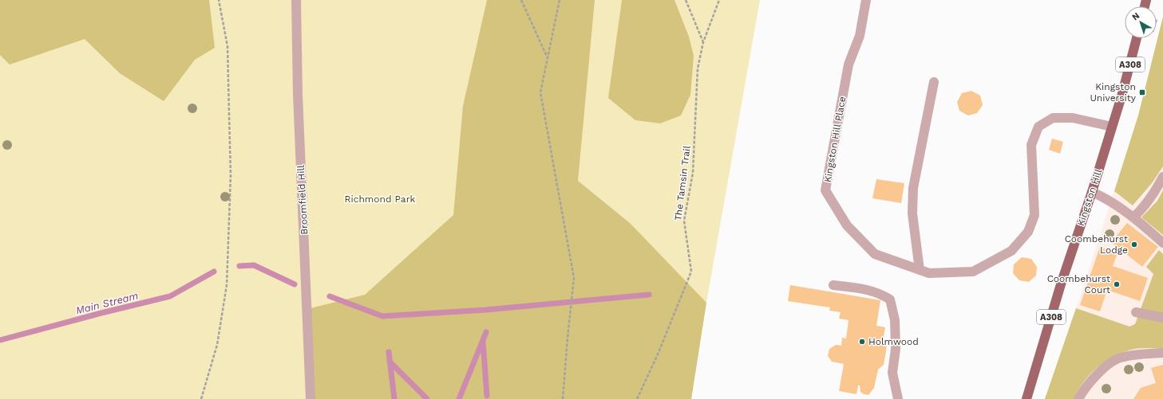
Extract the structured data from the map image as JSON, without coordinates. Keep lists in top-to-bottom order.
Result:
{
  "streets": {
    "main road": ["A308", "Kingston Hill"],
    "street": ["Kingston Hill Place", "Broomfield Hill"],
    "path": ["The Tamsin Trail"]
  },
  "crossings": [
    ["Kingston Hill Place", "Kingston Hill"]
  ],
  "water": ["Main Stream"],
  "parks": ["Richmond Park"],
  "places": {
    "transit": ["Kingston University"],
    "other": ["Coombehurst Lodge", "Coombehurst Court", "Holmwood"]
  },
  "north": "top left"
}
